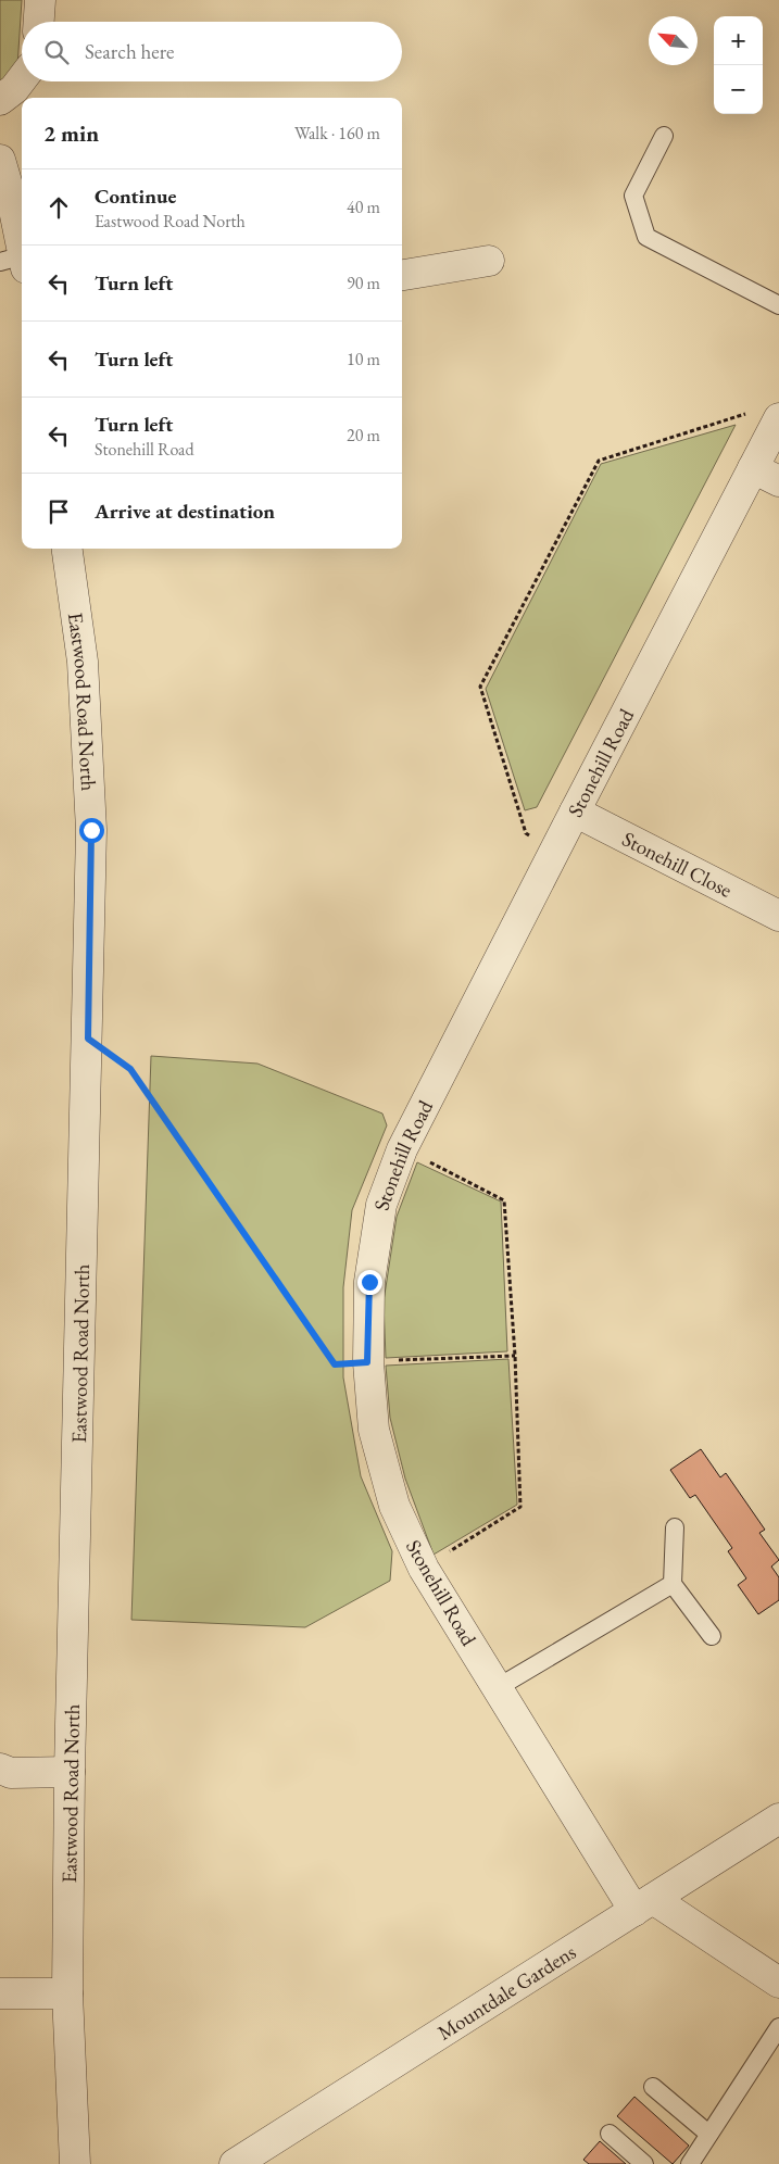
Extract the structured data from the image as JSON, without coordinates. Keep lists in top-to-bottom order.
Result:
{
  "streets": {
    "street": [
      "Eastwood Road North",
      "Stonehill Road",
      "Stonehill Close",
      "Mountdale Gardens"
    ]
  },
  "crossings": [
    ["Stonehill Road", "Stonehill Close"],
    ["Stonehill Road", "Mountdale Gardens"]
  ],
  "north": "top left",
  "page": {
    "map_buttons": ["+", "−"],
    "search": "Search here",
    "heading": ["2 min", "Walk · 160 m"],
    "list": [
      ["Continue", "Eastwood Road North", "40 m"],
      ["Turn left", "90 m"],
      ["Turn left", "10 m"],
      ["Turn left", "Stonehill Road", "20 m"],
      "Arrive at destination"
    ]
  }
}
